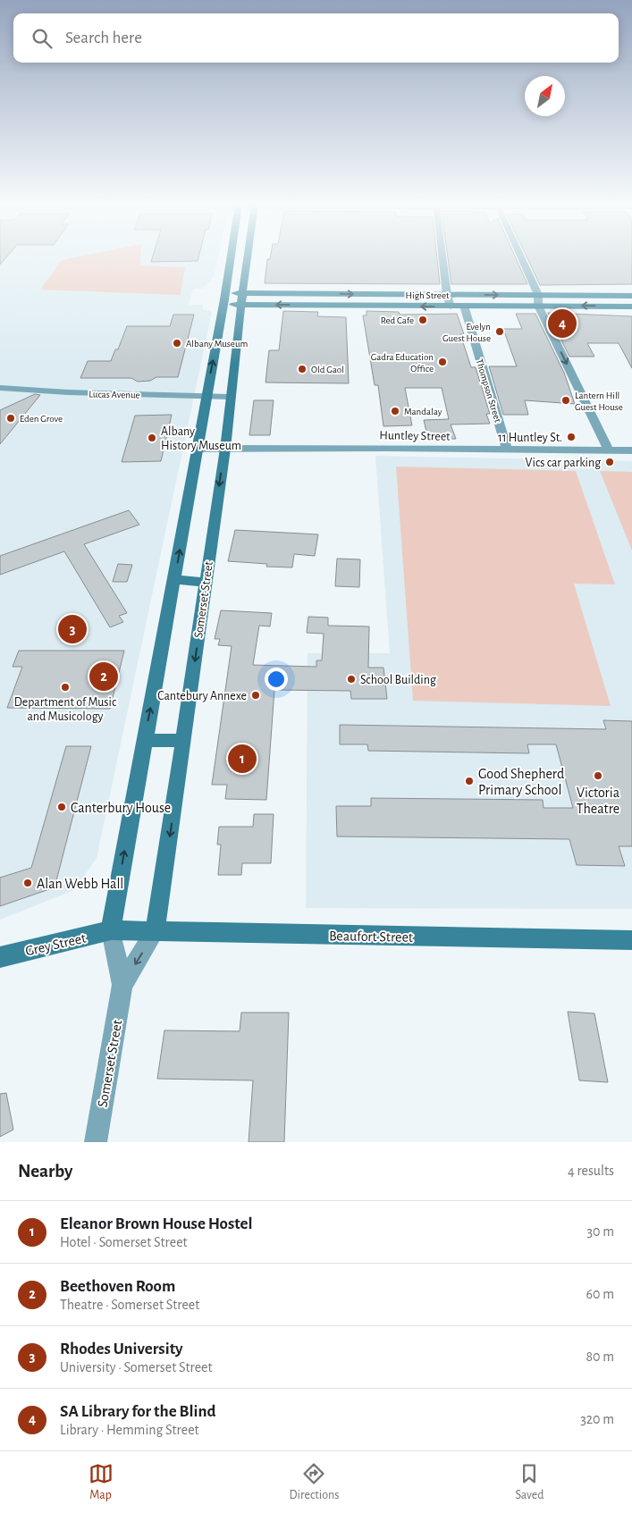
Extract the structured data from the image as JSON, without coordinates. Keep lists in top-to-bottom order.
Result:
{
  "streets": {
    "main road": [
      "High Street",
      "Somerset Street",
      "Beaufort Street",
      "Grey Street"
    ],
    "street": ["Thompson Street", "Lucas Avenue", "Huntley Street"]
  },
  "crossings": [
    ["High Street", "Thompson Street"],
    ["High Street", "Somerset Street"],
    ["Thompson Street", "Huntley Street"],
    ["Lucas Avenue", "Somerset Street"],
    ["Huntley Street", "Somerset Street"],
    ["Somerset Street", "Beaufort Street"],
    ["Somerset Street", "Grey Street"],
    ["Beaufort Street", "Grey Street"]
  ],
  "places": [
    "Red Cafe",
    "Evelyn Guest House",
    "Albany Museum",
    "Gadra Education Office",
    "Old Gaol",
    "Lantern Hill Guest House",
    "Mandalay",
    "Eden Grove",
    "11 Huntley St.",
    "Albany History Museum",
    "Vics car parking",
    "School Building",
    "Department of Music and Musicology",
    "Cantebury Annexe",
    "Victoria Theatre",
    "Good Shepherd Primary School",
    "Canterbury House",
    "Alan Webb Hall"
  ],
  "north": "top right",
  "page": {
    "search": "Search here",
    "pins": [
      "4",
      "3",
      "2",
      "1"
    ],
    "heading": ["Nearby", "4 results"],
    "list": [
      {
        "mark": "1",
        "name": "Eleanor Brown House Hostel",
        "note": "Hotel · Somerset Street",
        "value": "30 m"
      },
      {
        "mark": "2",
        "name": "Beethoven Room",
        "note": "Theatre · Somerset Street",
        "value": "60 m"
      },
      {
        "mark": "3",
        "name": "Rhodes University",
        "note": "University · Somerset Street",
        "value": "80 m"
      },
      {
        "mark": "4",
        "name": "SA Library for the Blind",
        "note": "Library · Hemming Street",
        "value": "320 m"
      }
    ],
    "nav": ["Map", "Directions", "Saved"]
  }
}
